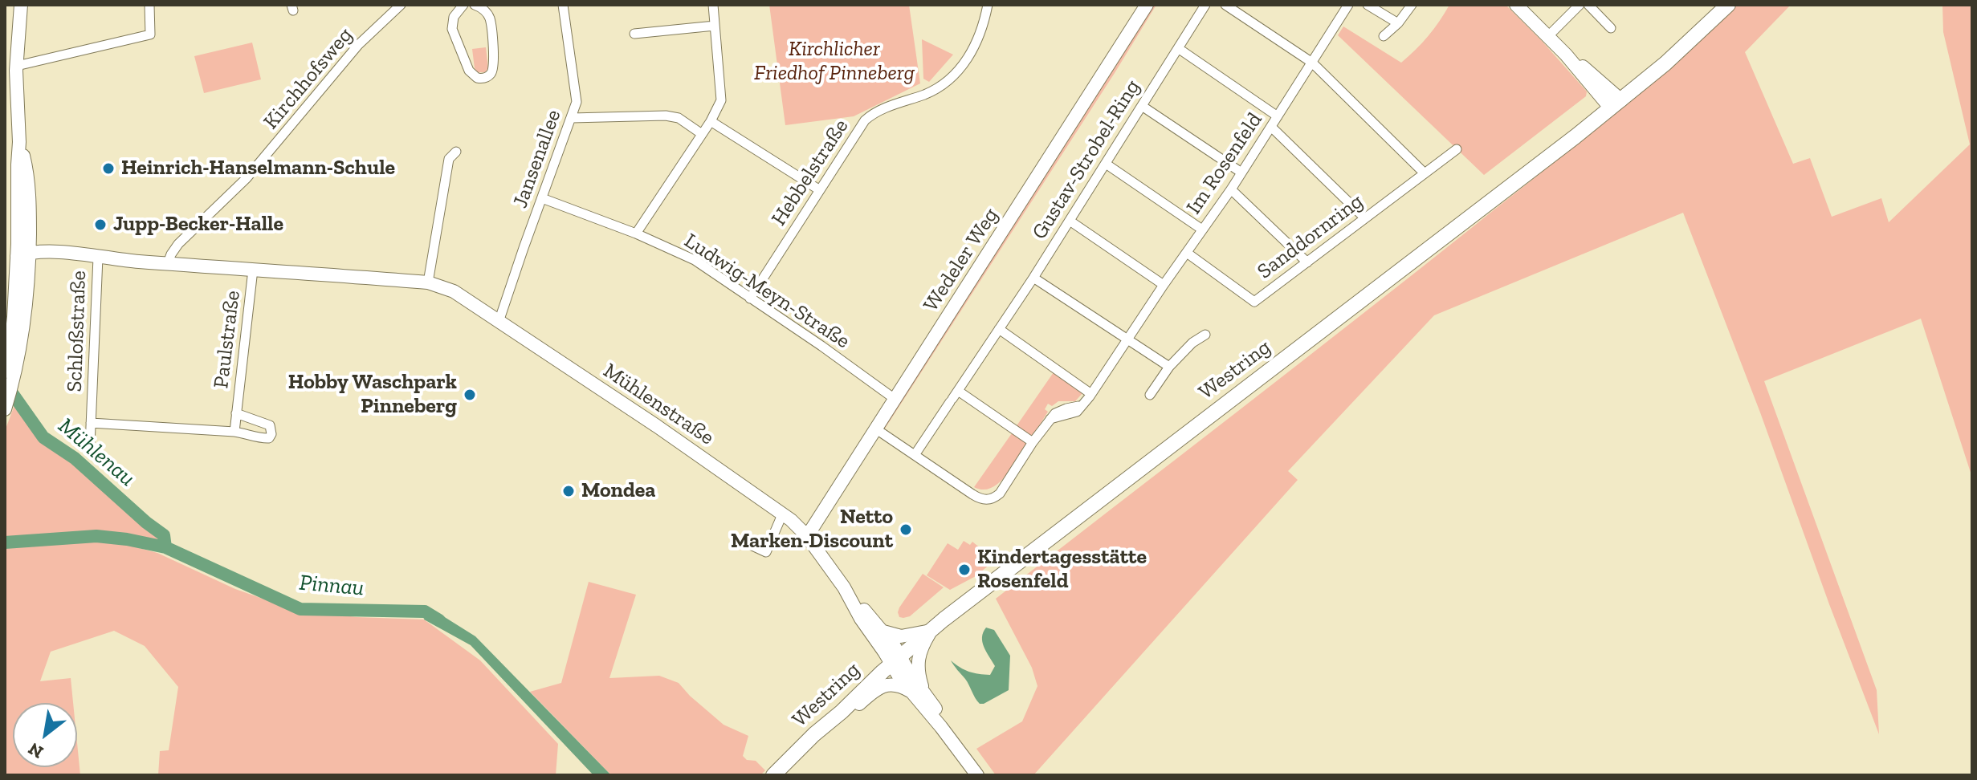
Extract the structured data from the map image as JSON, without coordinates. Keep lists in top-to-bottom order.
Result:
{
  "streets": {
    "main road": ["Wedeler Weg", "Westring", "Mühlenstraße"],
    "street": [
      "Kirchhofsweg",
      "Jansenallee",
      "Gustav-Strobel-Ring",
      "Im Rosenfeld",
      "Hebbelstraße",
      "Sanddornring",
      "Ludwig-Meyn-Straße",
      "Schloßstraße",
      "Paulstraße"
    ]
  },
  "crossings": [
    ["Kirchhofsweg", "Mühlenstraße"],
    ["Jansenallee", "Ludwig-Meyn-Straße"],
    ["Jansenallee", "Mühlenstraße"],
    ["Gustav-Strobel-Ring", "Im Rosenfeld"],
    ["Im Rosenfeld", "Sanddornring"],
    ["Im Rosenfeld", "Wedeler Weg"],
    ["Hebbelstraße", "Ludwig-Meyn-Straße"],
    ["Wedeler Weg", "Ludwig-Meyn-Straße"],
    ["Wedeler Weg", "Mühlenstraße"],
    ["Schloßstraße", "Paulstraße"],
    ["Schloßstraße", "Mühlenstraße"],
    ["Paulstraße", "Mühlenstraße"],
    ["Westring", "Mühlenstraße"]
  ],
  "water": ["Mühlenau", "Pinnau"],
  "parks": ["Kirchlicher Friedhof Pinneberg"],
  "places": [
    "Heinrich-Hanselmann-Schule",
    "Jupp-Becker-Halle",
    "Hobby Waschpark Pinneberg",
    "Mondea",
    "Netto Marken-Discount",
    "Kindertagesstätte Rosenfeld"
  ],
  "north": "bottom left"
}
